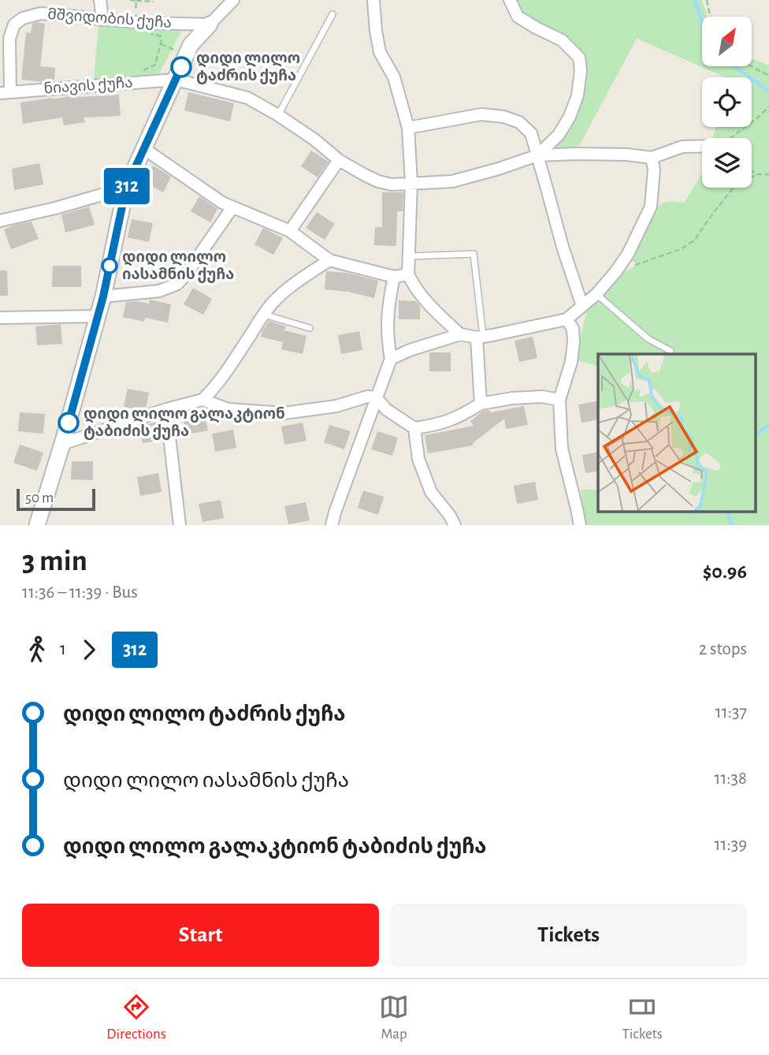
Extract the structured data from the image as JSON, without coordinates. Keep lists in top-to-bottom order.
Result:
{
  "streets": {
    "street": ["მშვიდობის ქუჩა", "ნიავის ქუჩა"]
  },
  "crossings": [
    ["მშვიდობის ქუჩა", "ნიავის ქუჩა"]
  ],
  "places": ["დიდი ლილო ტაძრის ქუჩა", "დიდი ლილო იასამნის ქუჩა", "დიდი ლილო გალაკტიონ ტაბიძის ქუჩა"],
  "lines": ["bus line 312"],
  "scale_bar": "50 m",
  "north": "top right",
  "page": {
    "on_map": "312",
    "scale": "50 m",
    "heading": ["3 min", "11:36 – 11:39 · Bus", "$0.96"],
    "legs": ["1", "312", "2 stops"],
    "list": [
      {
        "name": "დიდი ლილო ტაძრის ქუჩა",
        "value": "11:37"
      },
      {
        "name": "დიდი ლილო იასამნის ქუჩა",
        "value": "11:38"
      },
      {
        "name": "დიდი ლილო გალაკტიონ ტაბიძის ქუჩა",
        "value": "11:39"
      }
    ],
    "buttons": ["Start", "Tickets"],
    "tabs": ["Directions", "Map", "Tickets"]
  }
}
